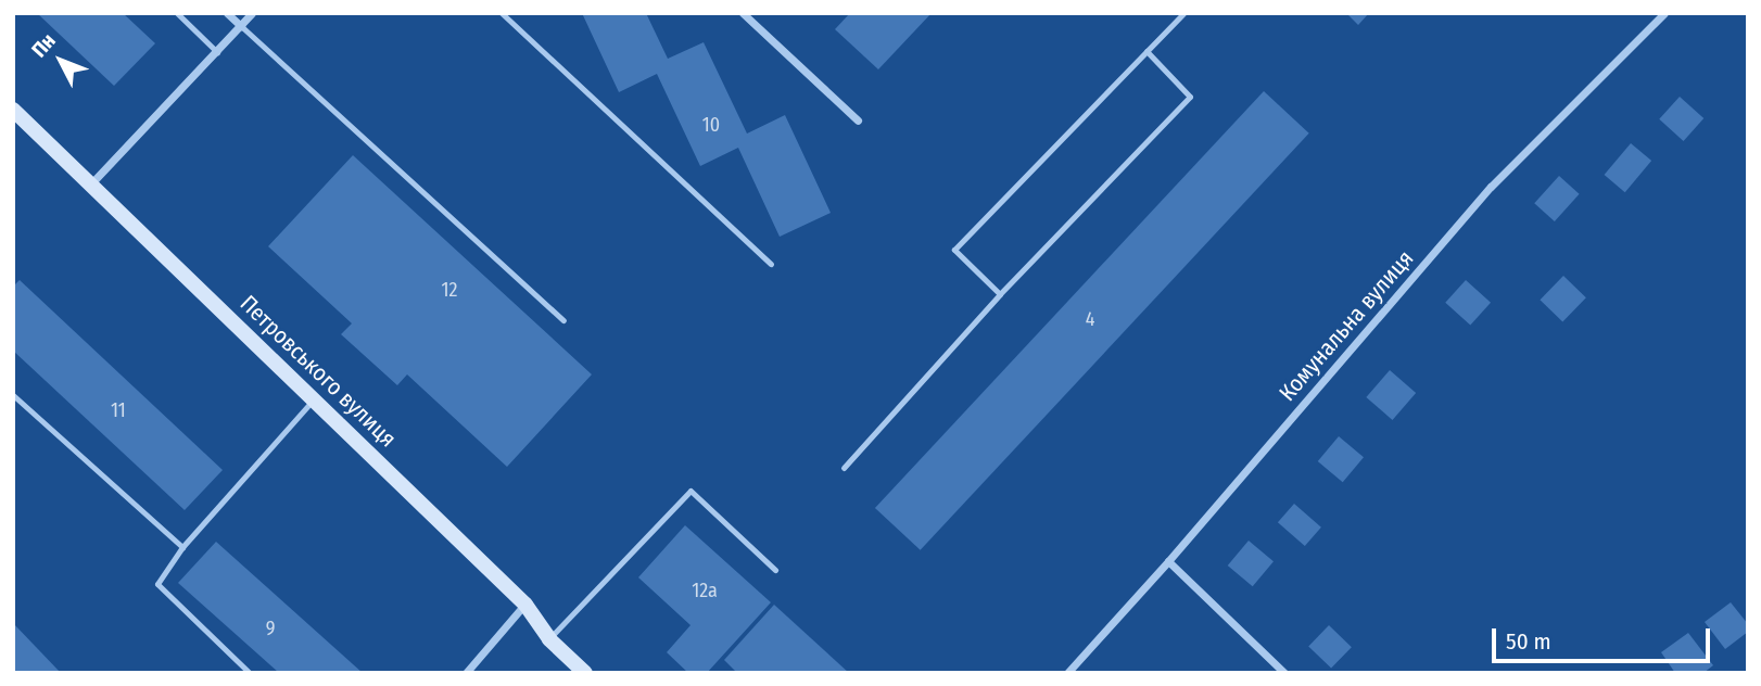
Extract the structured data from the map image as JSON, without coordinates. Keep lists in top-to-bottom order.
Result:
{
  "streets": {
    "street": ["Комунальна вулиця", "Петровського вулиця"]
  },
  "house_numbers": [
    "10",
    "12",
    "4",
    "11",
    "12а",
    "9"
  ],
  "scale_bar": "50 m",
  "north": "top left"
}
